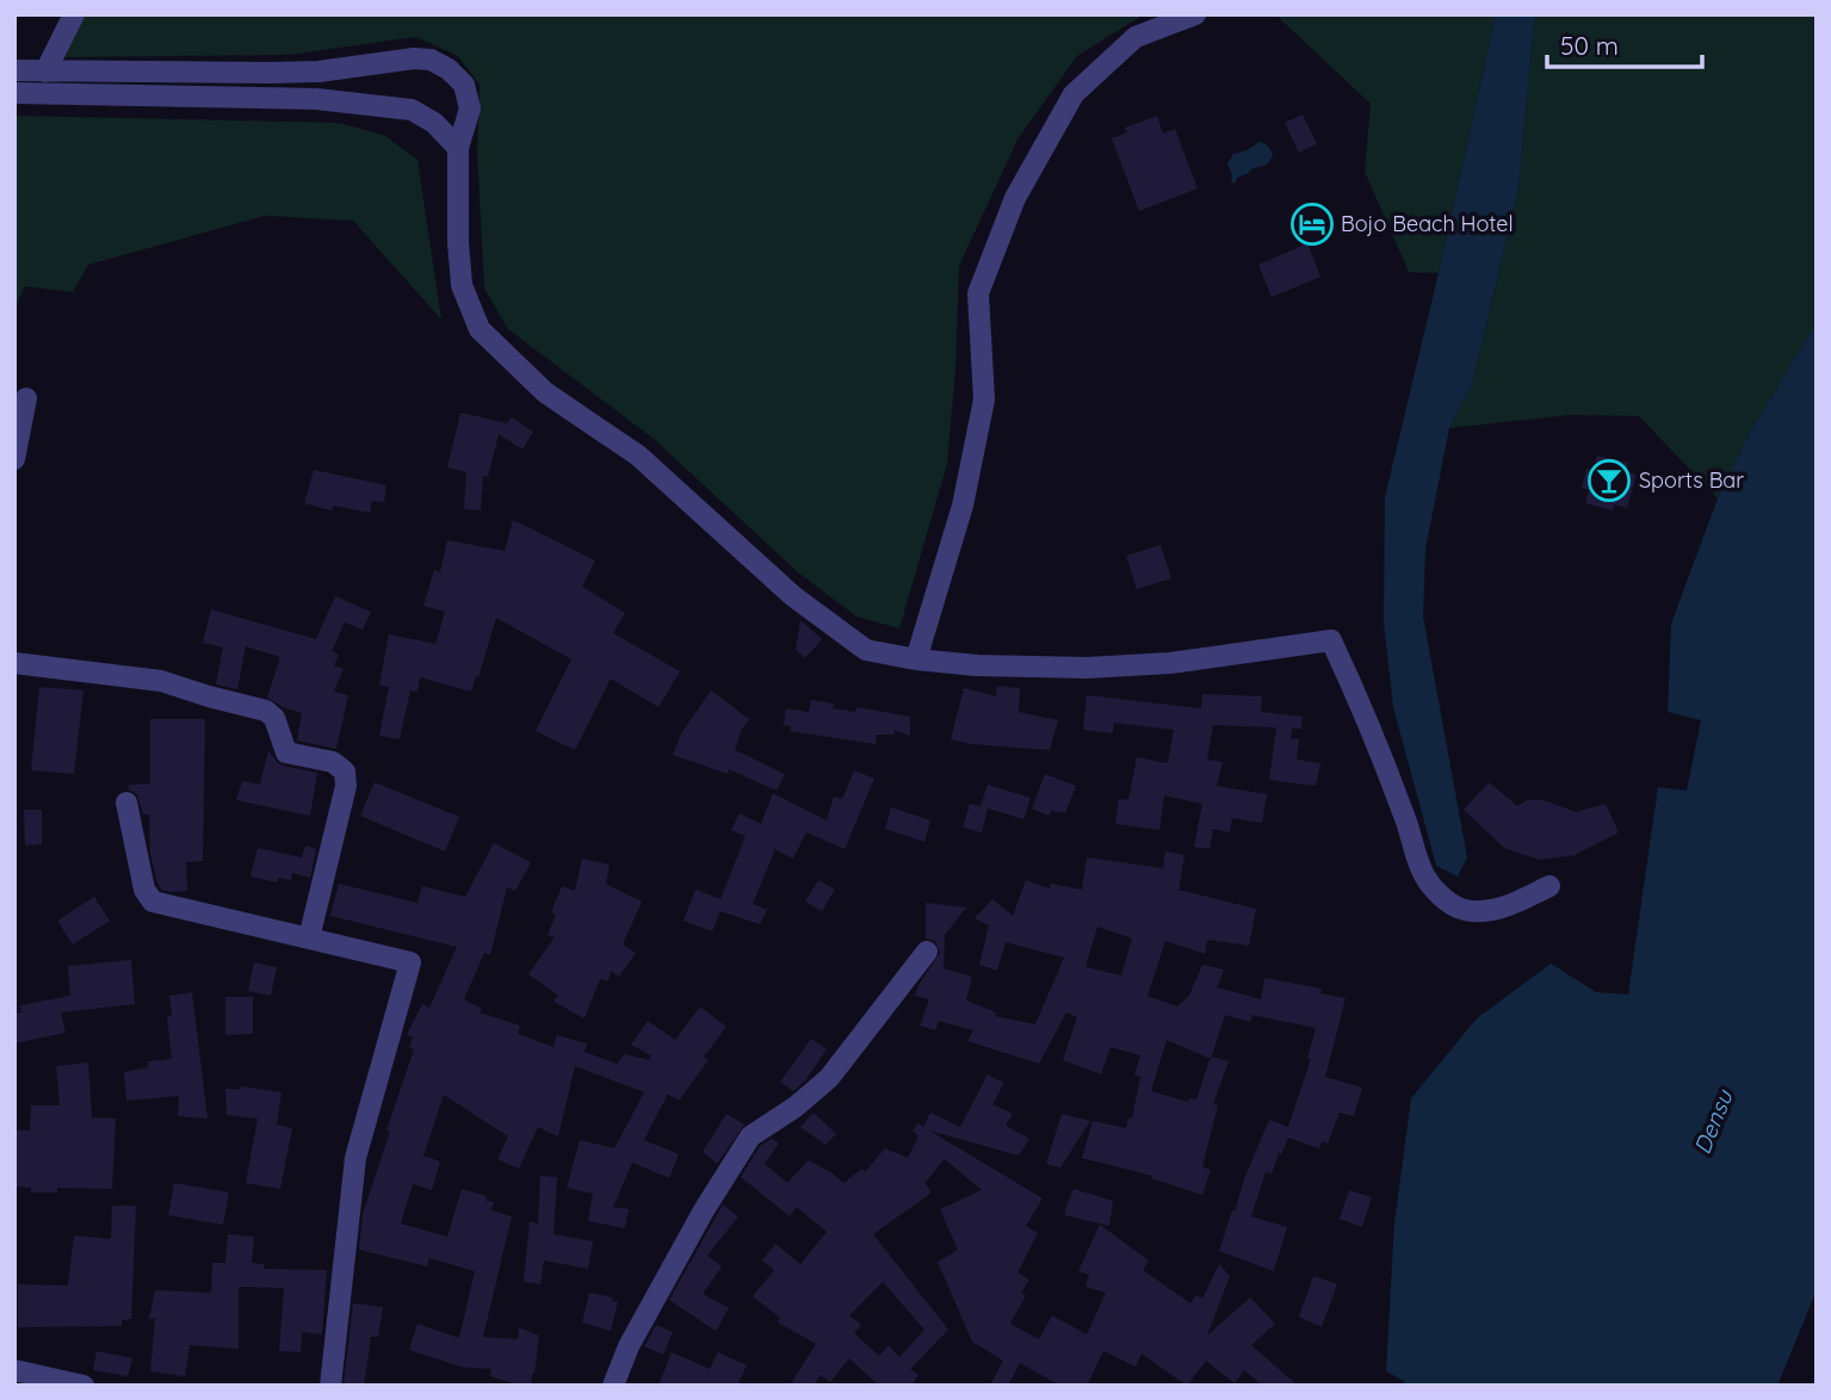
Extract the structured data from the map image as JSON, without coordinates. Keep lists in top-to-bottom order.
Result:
{
  "water": ["Densu"],
  "places": {
    "hotel": ["Bojo Beach Hotel"],
    "bar": ["Sports Bar"]
  },
  "scale_bar": "50 m"
}
